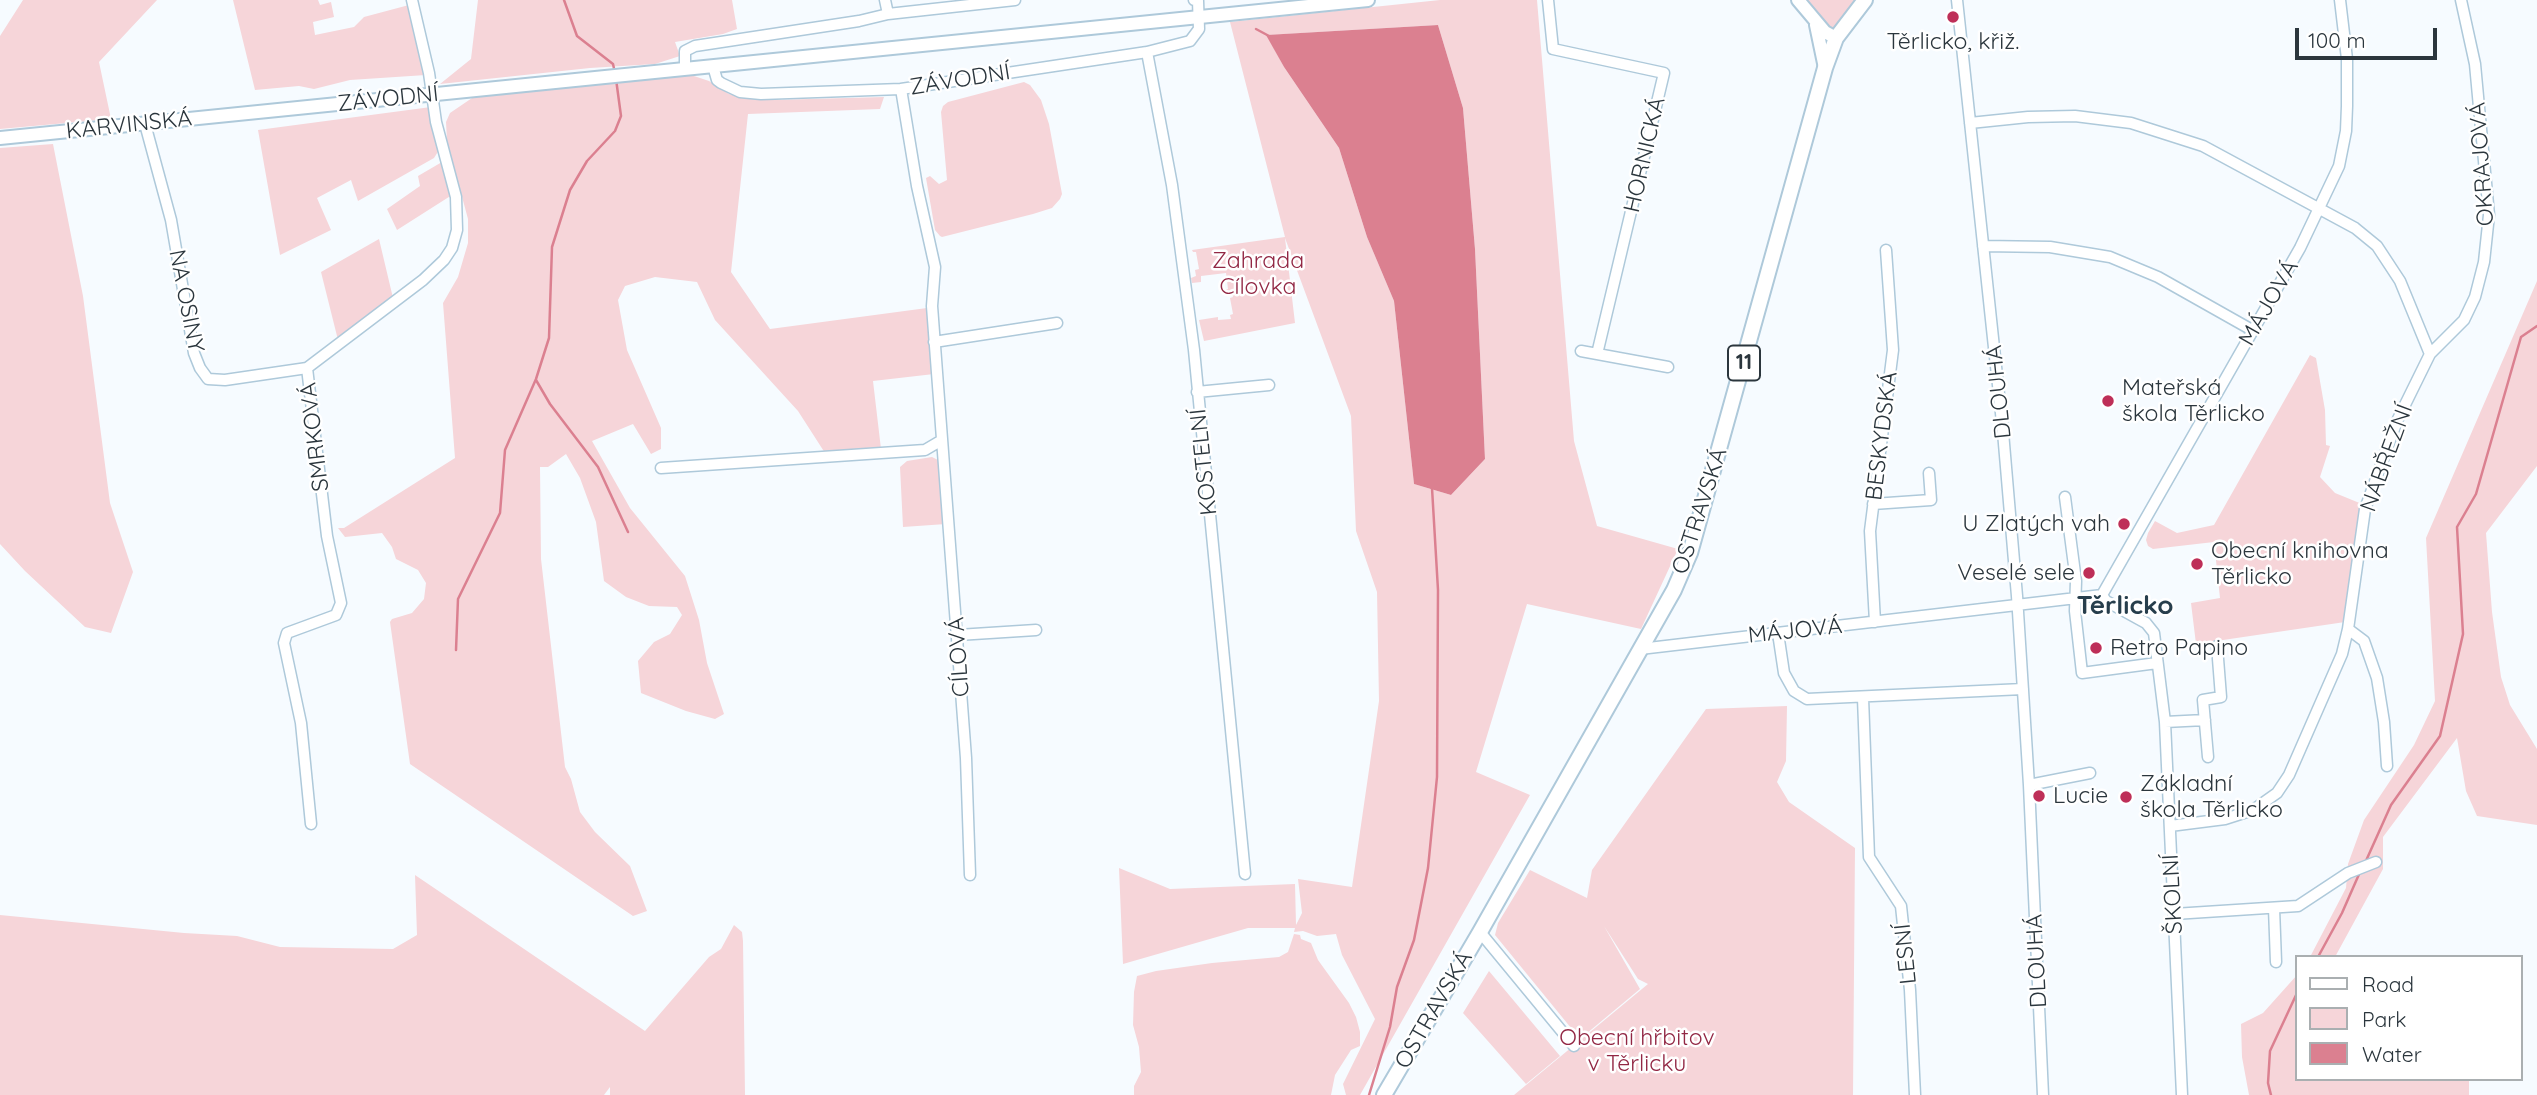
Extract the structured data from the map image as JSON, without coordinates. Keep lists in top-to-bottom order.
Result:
{
  "streets": {
    "main road": [
      "ZÁVODNÍ",
      "KARVINSKÁ",
      "11",
      "OSTRAVSKÁ"
    ],
    "street": [
      "HORNICKÁ",
      "OKRAJOVÁ",
      "NA OSINY",
      "MÁJOVÁ",
      "DLOUHÁ",
      "BESKYDSKÁ",
      "SMRKOVÁ",
      "NÁBŘEŽNÍ",
      "KOSTELNÍ",
      "CÍLOVÁ",
      "ŠKOLNÍ",
      "LESNÍ"
    ]
  },
  "crossings": [
    ["ZÁVODNÍ", "KARVINSKÁ"],
    ["ZÁVODNÍ", "SMRKOVÁ"],
    ["ZÁVODNÍ", "KOSTELNÍ"],
    ["ZÁVODNÍ", "CÍLOVÁ"],
    ["KARVINSKÁ", "NA OSINY"],
    ["OKRAJOVÁ", "NÁBŘEŽNÍ"],
    ["NA OSINY", "SMRKOVÁ"],
    ["MÁJOVÁ", "DLOUHÁ"],
    ["MÁJOVÁ", "BESKYDSKÁ"],
    ["MÁJOVÁ", "OSTRAVSKÁ"],
    ["MÁJOVÁ", "ŠKOLNÍ"],
    ["NÁBŘEŽNÍ", "ŠKOLNÍ"]
  ],
  "districts": ["Těrlicko"],
  "parks": ["Zahrada Cílovka", "Obecní hřbitov v Těrlicku"],
  "places": [
    "Těrlicko, křiž.",
    "Mateřská škola Těrlicko",
    "U Zlatých vah",
    "Obecní knihovna Těrlicko",
    "Veselé sele",
    "Retro Papino",
    "Lucie",
    "Základní škola Těrlicko"
  ],
  "legend": ["Road", "Park", "Water"],
  "scale_bar": "100 m"
}
